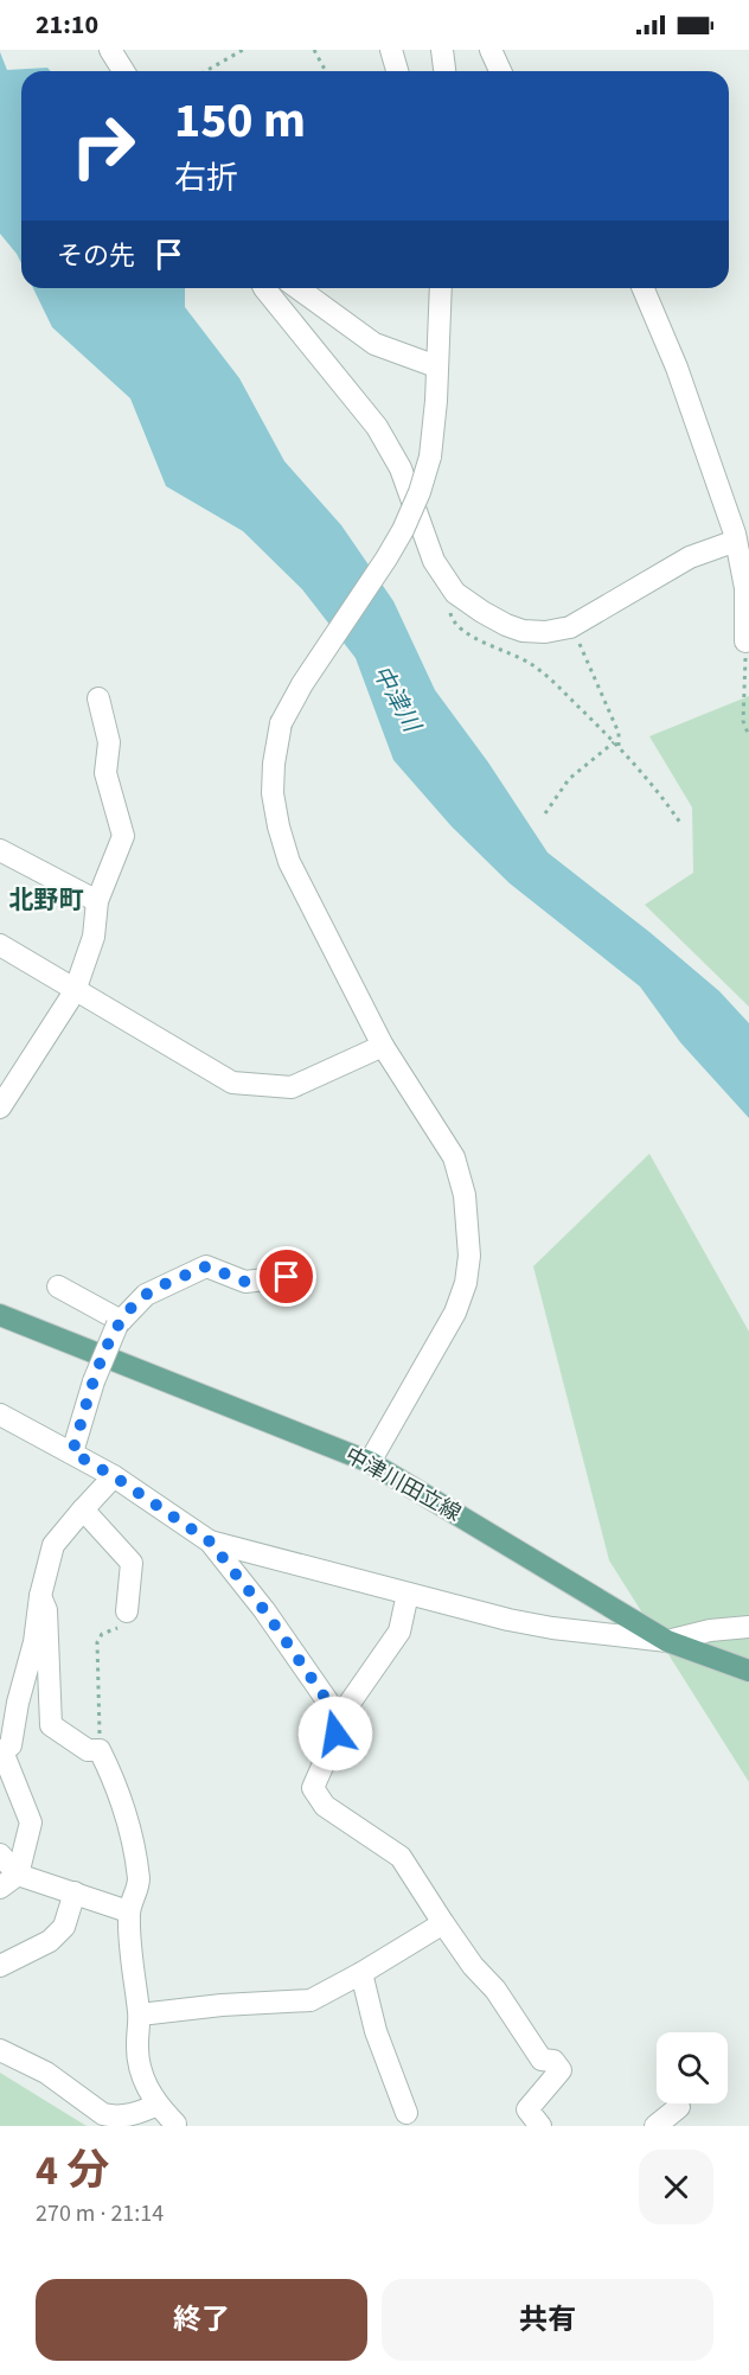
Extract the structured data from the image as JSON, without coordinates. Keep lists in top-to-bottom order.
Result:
{
  "streets": {
    "main road": ["中津川田立線"]
  },
  "districts": ["北野町"],
  "water": ["中津川"],
  "page": {
    "status": "21:10",
    "turn": ["150 m", "右折"],
    "then": "その先",
    "heading": ["4 分", "270 m · 21:14"],
    "buttons": ["終了", "共有"]
  }
}
